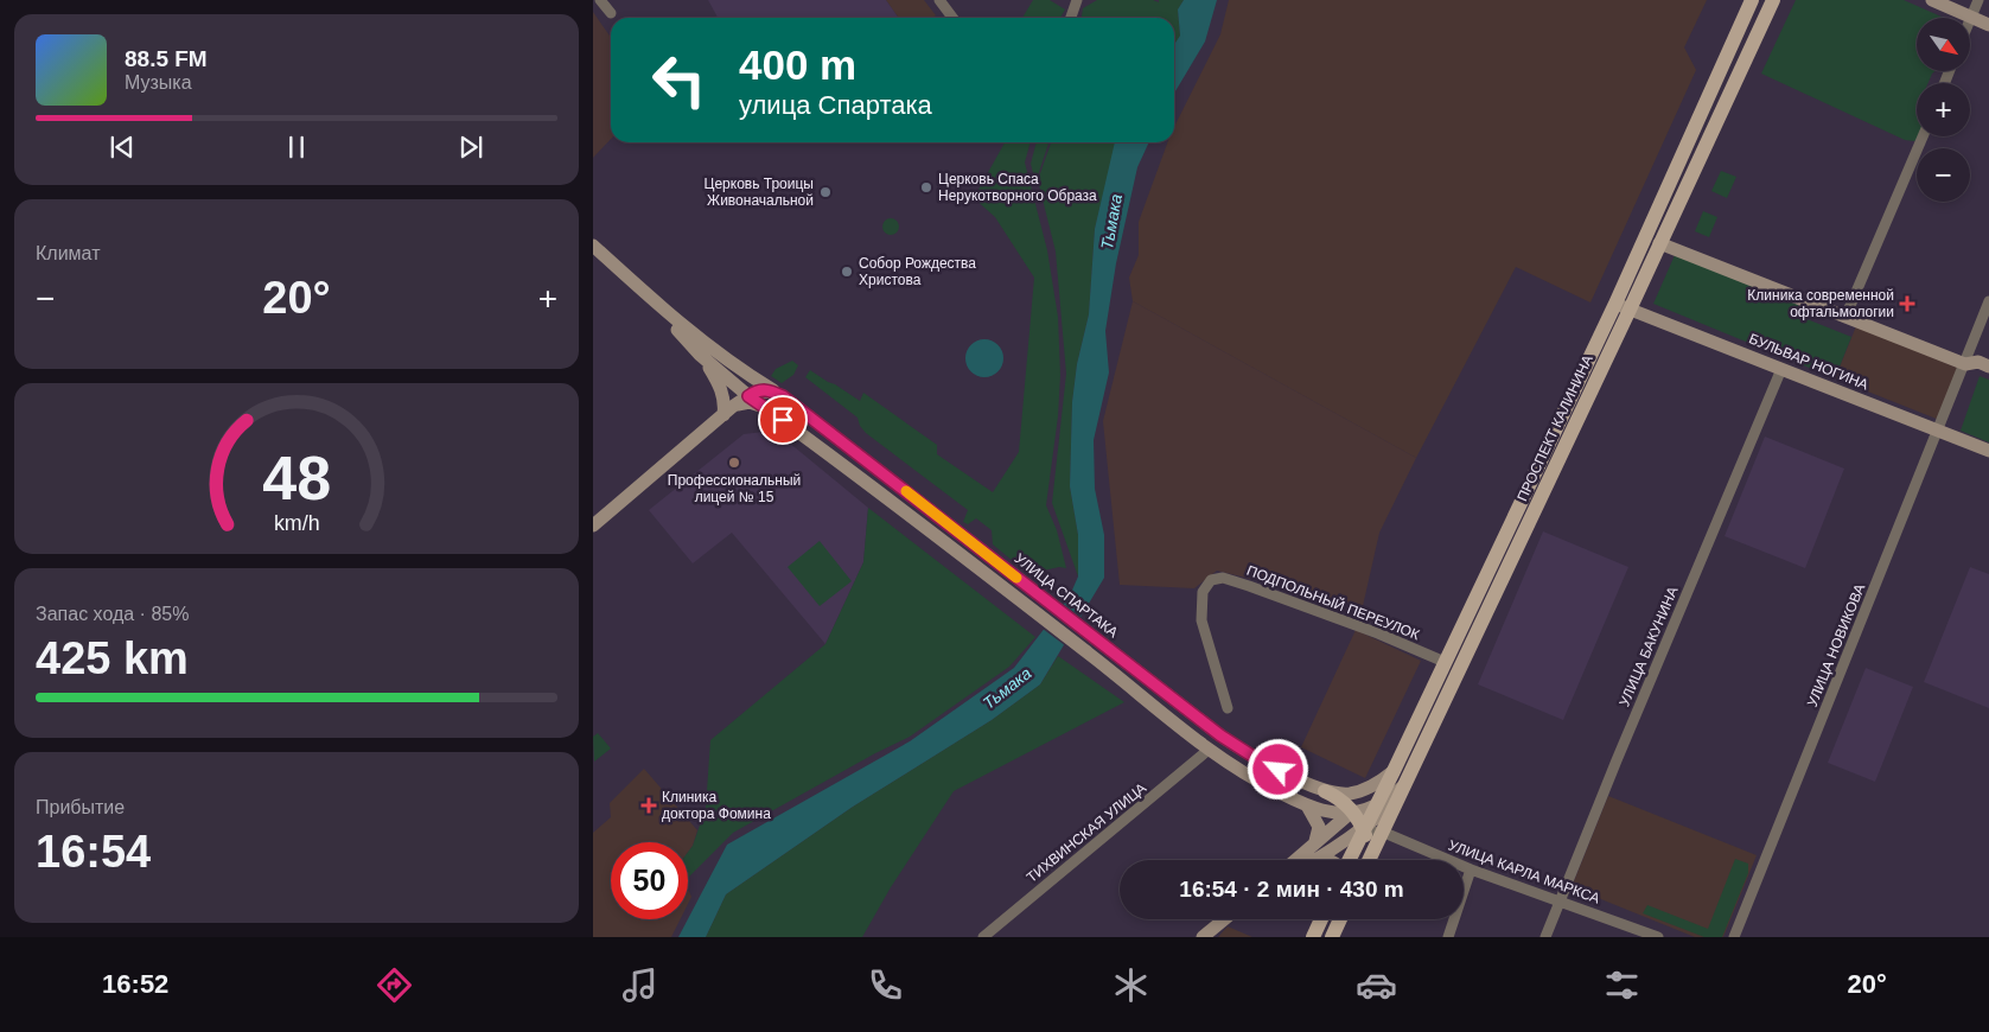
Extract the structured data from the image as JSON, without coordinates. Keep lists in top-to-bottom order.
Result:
{
  "streets": {
    "main road": ["БУЛЬВАР НОГИНА", "ПРОСПЕКТ КАЛИНИНА", "УЛИЦА СПАРТАКА"],
    "street": [
      "ПОДПОЛЬНЫЙ ПЕРЕУЛОК",
      "УЛИЦА НОВИКОВА",
      "УЛИЦА БАКУНИНА",
      "ТИХВИНСКАЯ УЛИЦА",
      "УЛИЦА КАРЛА МАРКСА"
    ]
  },
  "crossings": [
    ["БУЛЬВАР НОГИНА", "ПРОСПЕКТ КАЛИНИНА"],
    ["БУЛЬВАР НОГИНА", "УЛИЦА НОВИКОВА"],
    ["БУЛЬВАР НОГИНА", "УЛИЦА БАКУНИНА"],
    ["ПРОСПЕКТ КАЛИНИНА", "УЛИЦА СПАРТАКА"],
    ["ПРОСПЕКТ КАЛИНИНА", "ПОДПОЛЬНЫЙ ПЕРЕУЛОК"],
    ["ПРОСПЕКТ КАЛИНИНА", "УЛИЦА КАРЛА МАРКСА"],
    ["УЛИЦА БАКУНИНА", "УЛИЦА КАРЛА МАРКСА"]
  ],
  "water": ["Тьмака"],
  "places": {
    "other": [
      "Церковь Спаса Нерукотворного Образа",
      "Церковь Троицы Живоначальной",
      "Собор Рождества Христова",
      "Профессиональный лицей № 15"
    ],
    "health": ["Клиника современной офтальмологии", "Клиника доктора Фомина"]
  },
  "north": "bottom right",
  "page": {
    "map_buttons": ["+", "−"],
    "turn": ["400 m", "улица Спартака"],
    "song": ["88.5 FM", "Музыка"],
    "tile": [
      "Климат",
      ["Запас хода · 85%", "425 km"],
      ["Прибытие", "16:54"]
    ],
    "heat": ["−", "20°", "+"],
    "limit": "50",
    "trip": "16:54 · 2 мин · 430 m",
    "tabs": ["16:52", "20°"],
    "gauge": ["48", "km/h"]
  }
}
